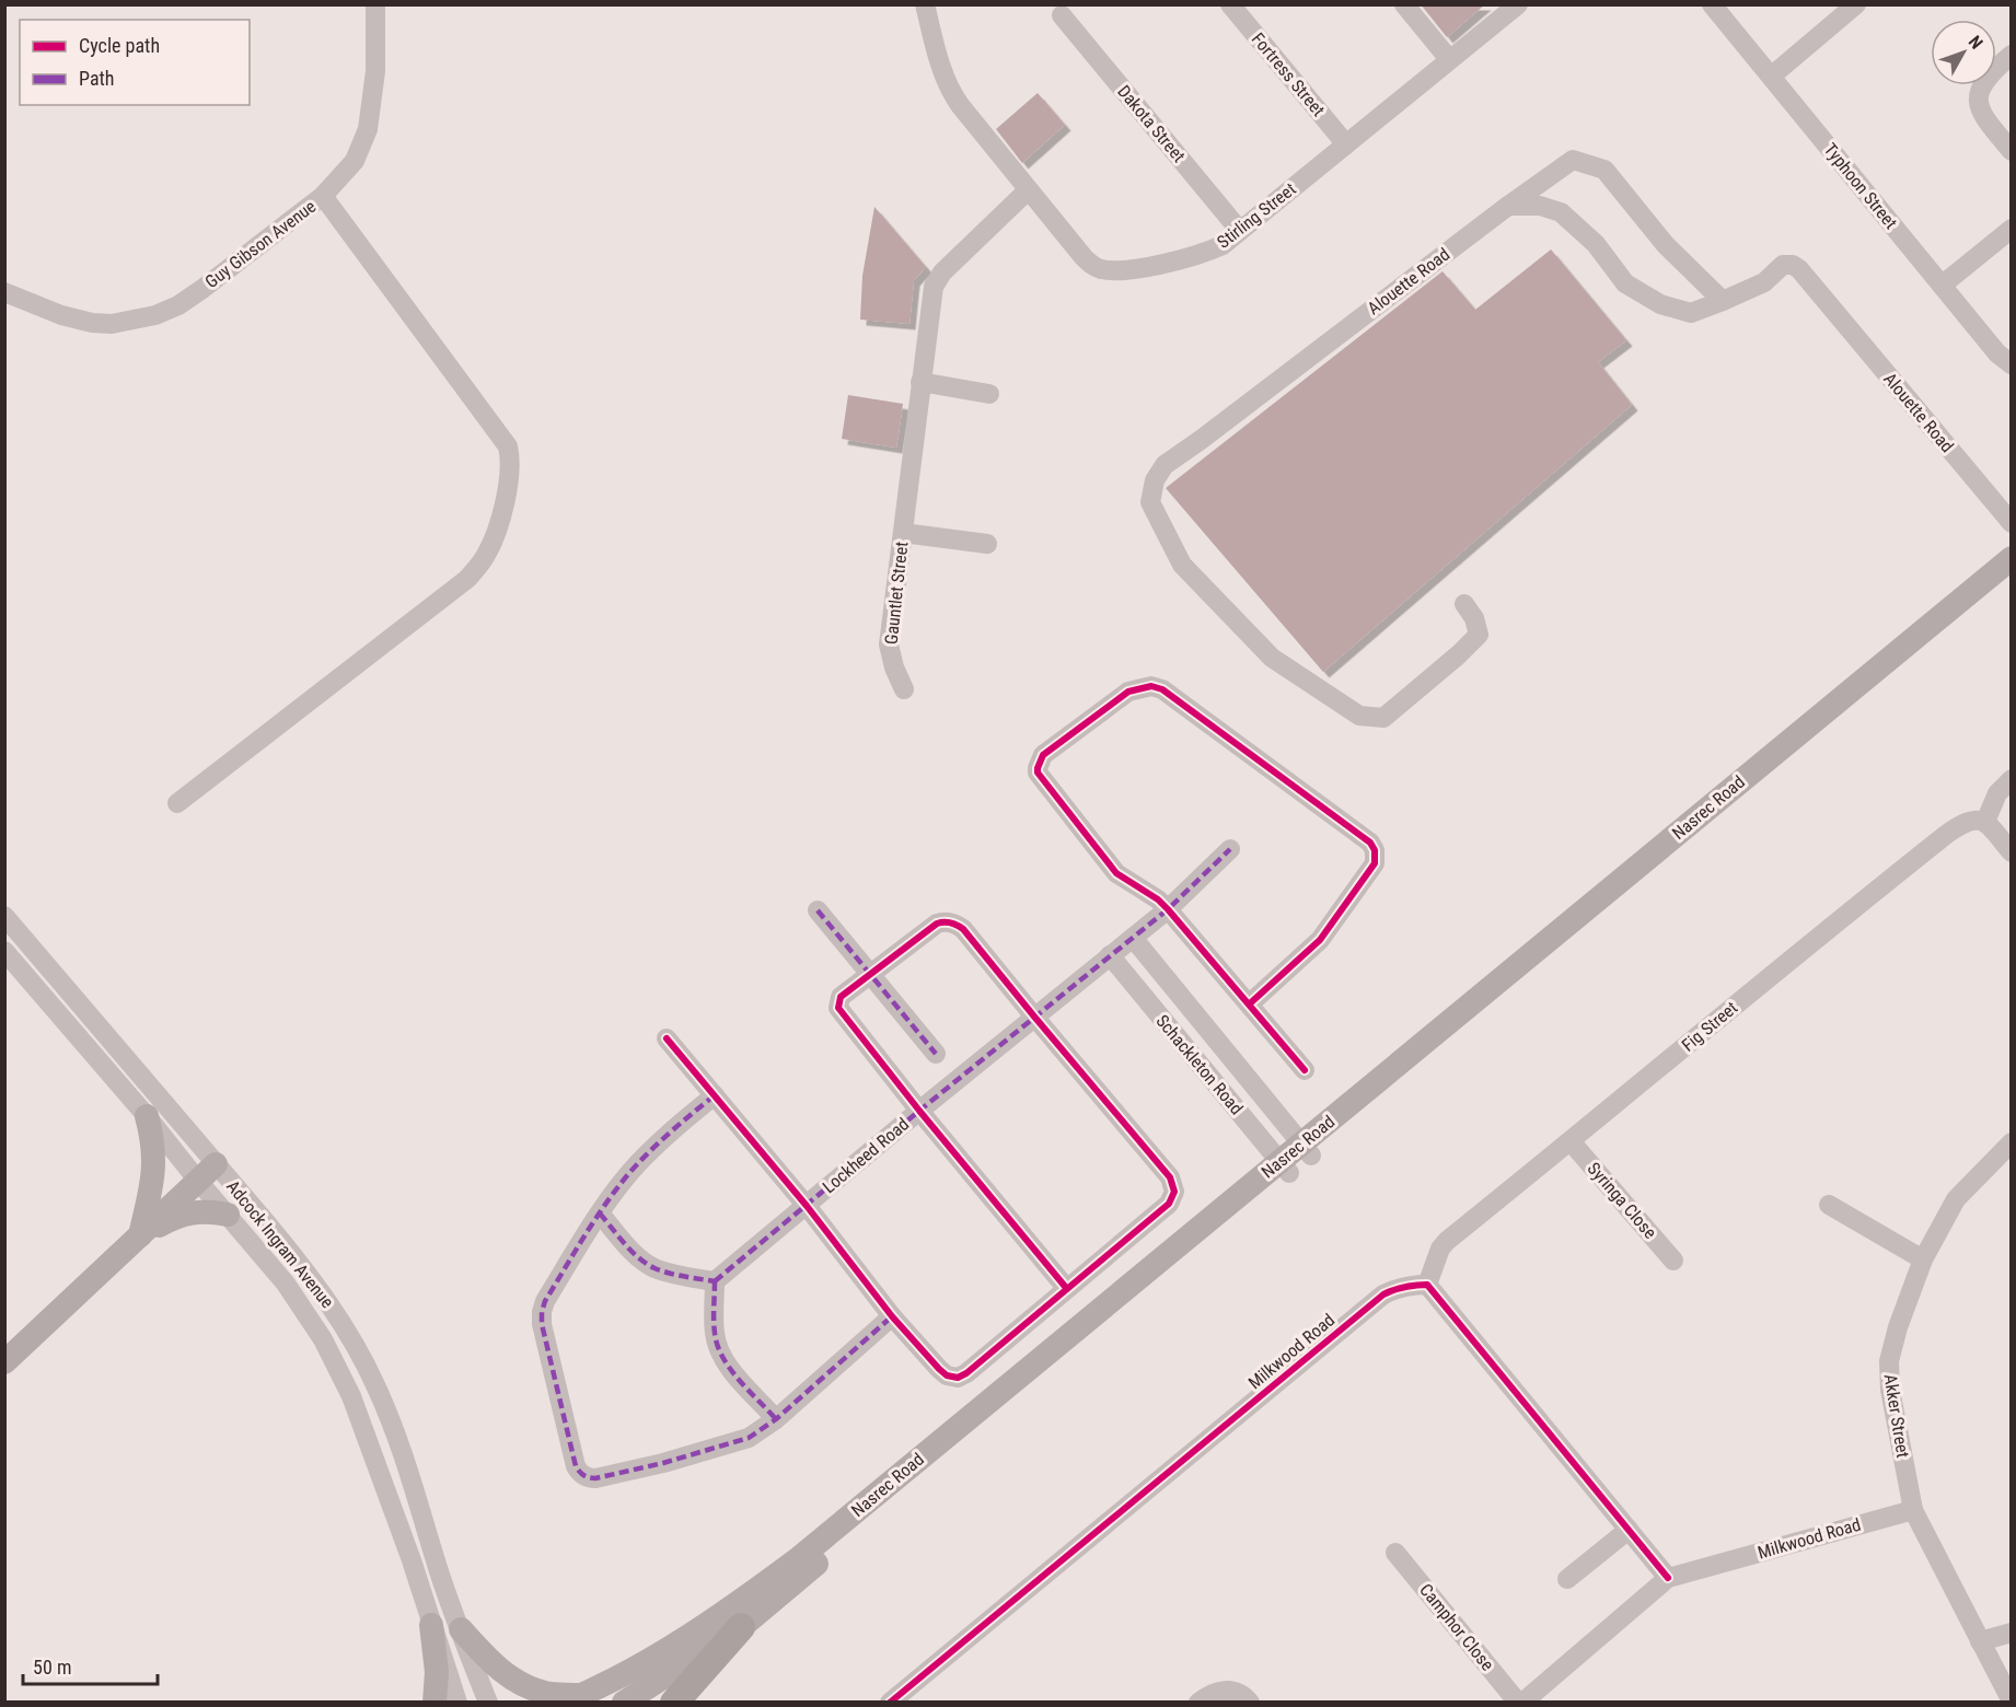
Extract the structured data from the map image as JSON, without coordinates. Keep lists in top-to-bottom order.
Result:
{
  "streets": {
    "main road": ["Nasrec Road"],
    "street": [
      "Fortress Street",
      "Dakota Street",
      "Typhoon Street",
      "Stirling Street",
      "Guy Gibson Avenue",
      "Alouette Road",
      "Gauntlet Street",
      "Fig Street",
      "Schackleton Road",
      "Lockheed Road",
      "Syringa Close",
      "Adcock Ingram Avenue",
      "Milkwood Road",
      "Akker Street",
      "Camphor Close"
    ]
  },
  "crossings": [
    ["Fortress Street", "Stirling Street"],
    ["Dakota Street", "Stirling Street"],
    ["Stirling Street", "Gauntlet Street"],
    ["Nasrec Road", "Schackleton Road"],
    ["Fig Street", "Syringa Close"],
    ["Fig Street", "Milkwood Road"],
    ["Schackleton Road", "Lockheed Road"],
    ["Milkwood Road", "Akker Street"],
    ["Milkwood Road", "Camphor Close"]
  ],
  "legend": ["Cycle path", "Path"],
  "scale_bar": "50 m",
  "north": "top right"
}
